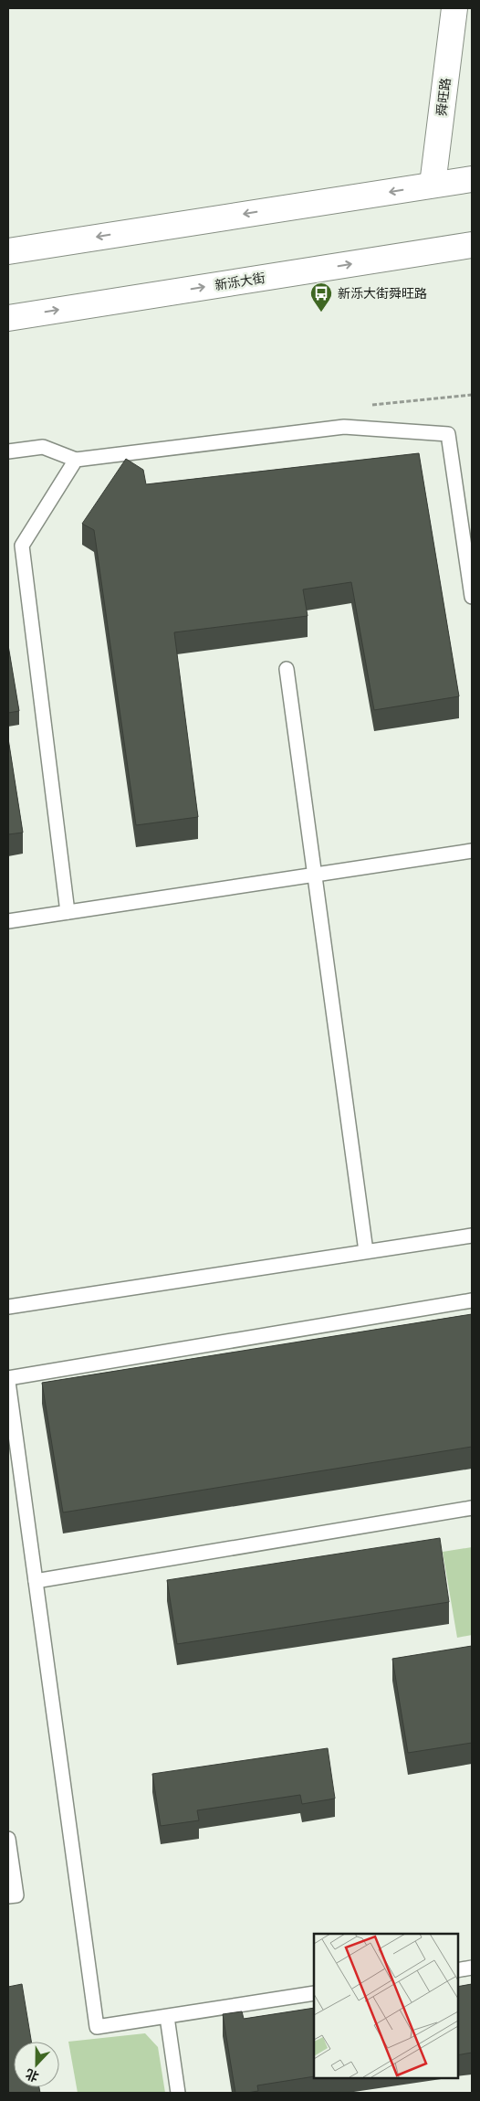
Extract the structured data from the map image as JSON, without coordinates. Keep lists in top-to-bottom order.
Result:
{
  "streets": {
    "main road": ["舜旺路", "新泺大街"]
  },
  "places": {
    "bus stop": ["新泺大街舜旺路"]
  },
  "north": "bottom"
}
